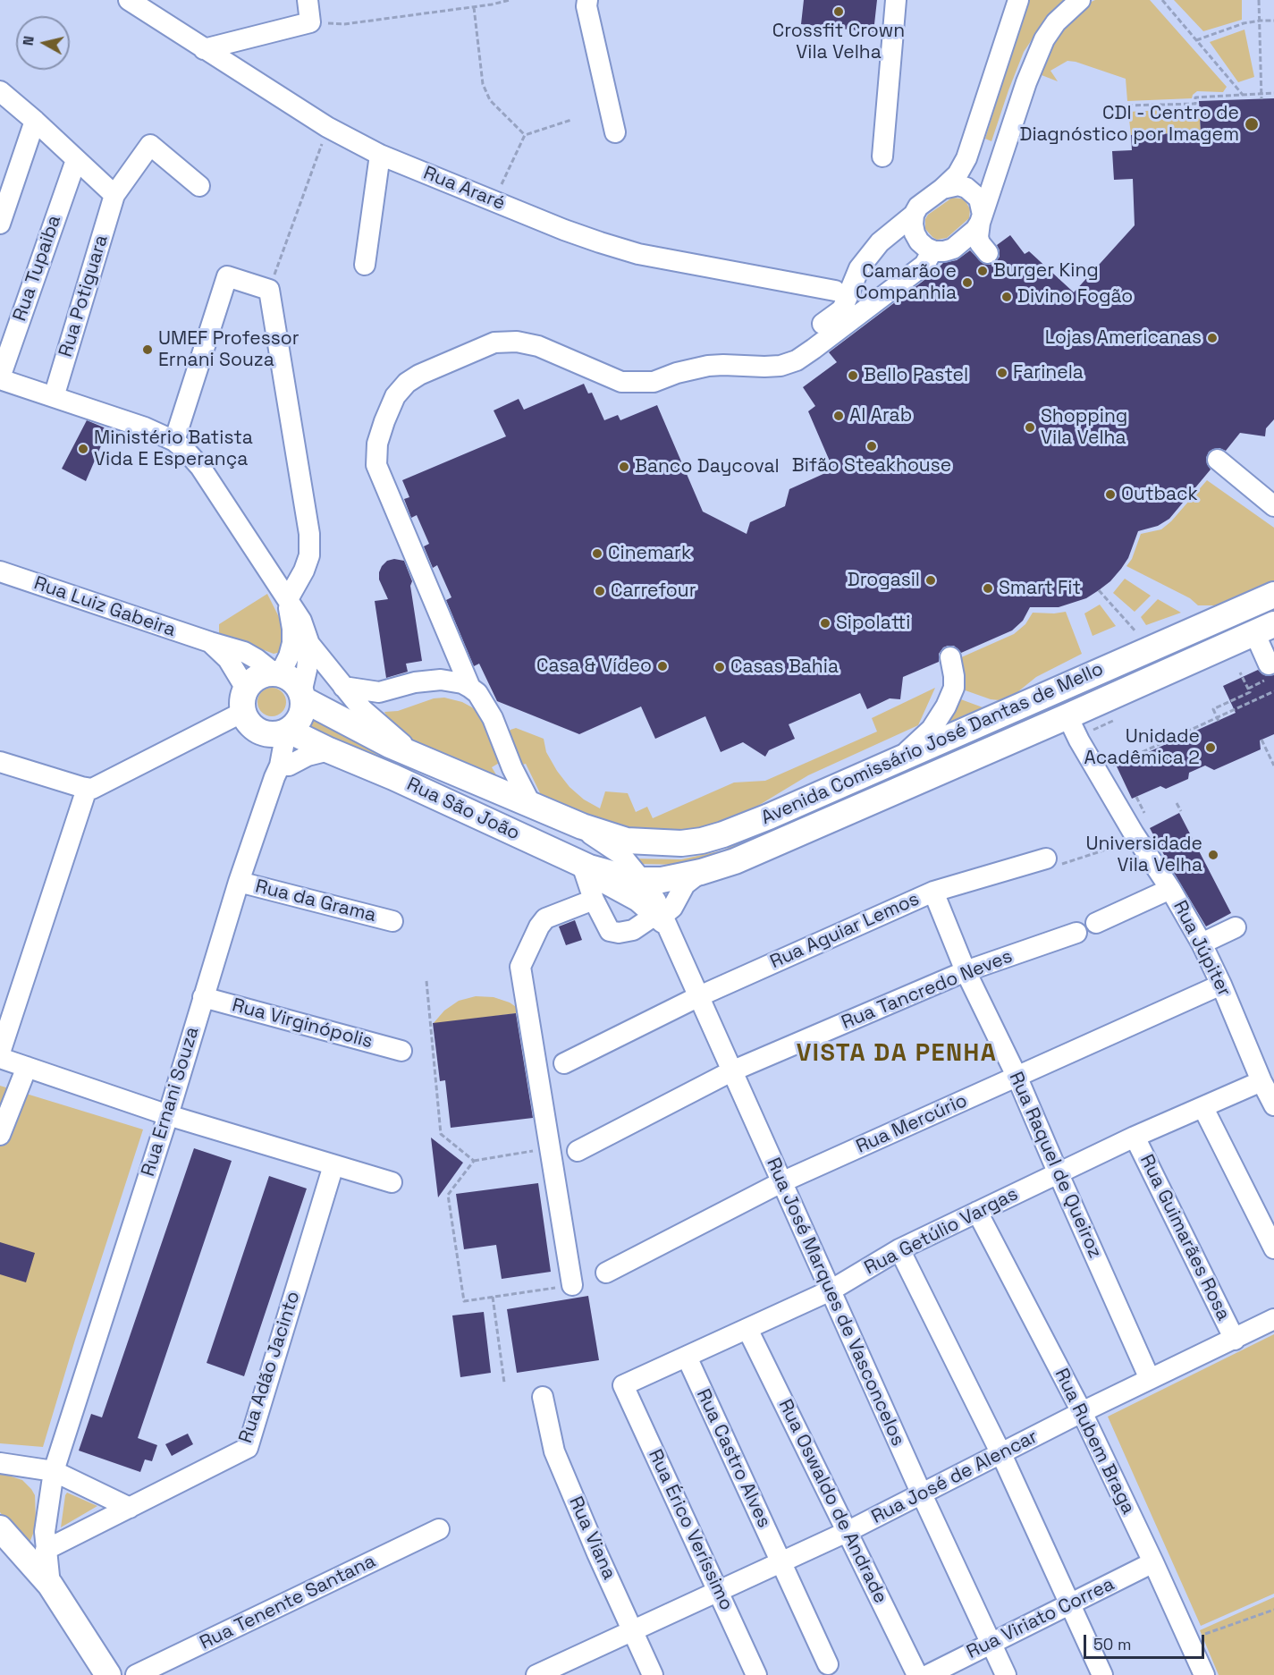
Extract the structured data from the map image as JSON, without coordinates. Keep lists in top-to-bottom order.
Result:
{
  "streets": {
    "main road": ["Avenida Comissário José Dantas de Mello", "Rua São João"],
    "street": [
      "Rua Araré",
      "Rua Tupaiba",
      "Rua Potiguara",
      "Rua Luiz Gabeira",
      "Rua da Grama",
      "Rua Aguiar Lemos",
      "Rua Júpiter",
      "Rua Tancredo Neves",
      "Rua Virginópolis",
      "Rua Ernani Souza",
      "Rua Mercúrio",
      "Rua Raquel de Queiroz",
      "Rua Getúlio Vargas",
      "Rua Guimarães Rosa",
      "Rua José Marques de Vasconcelos",
      "Rua Adão Jacinto",
      "Rua Rubem Braga",
      "Rua Castro Alves",
      "Rua José de Alencar",
      "Rua Oswaldo de Andrade",
      "Rua Érico Veríssimo",
      "Rua Viana",
      "Rua Tenente Santana",
      "Rua Viriato Correa"
    ]
  },
  "crossings": [
    ["Rua Luiz Gabeira", "Rua São João"],
    ["Rua Luiz Gabeira", "Rua Ernani Souza"],
    ["Avenida Comissário José Dantas de Mello", "Rua São João"],
    ["Avenida Comissário José Dantas de Mello", "Rua Júpiter"],
    ["Avenida Comissário José Dantas de Mello", "Rua José Marques de Vasconcelos"],
    ["Rua São João", "Rua Ernani Souza"],
    ["Rua São João", "Rua José Marques de Vasconcelos"],
    ["Rua da Grama", "Rua Ernani Souza"],
    ["Rua Aguiar Lemos", "Rua Raquel de Queiroz"],
    ["Rua Aguiar Lemos", "Rua José Marques de Vasconcelos"],
    ["Rua Júpiter", "Rua Mercúrio"],
    ["Rua Júpiter", "Rua Getúlio Vargas"],
    ["Rua Tancredo Neves", "Rua Raquel de Queiroz"],
    ["Rua Tancredo Neves", "Rua José Marques de Vasconcelos"],
    ["Rua Virginópolis", "Rua Ernani Souza"],
    ["Rua Ernani Souza", "Rua Adão Jacinto"],
    ["Rua Mercúrio", "Rua Raquel de Queiroz"],
    ["Rua Mercúrio", "Rua José Marques de Vasconcelos"],
    ["Rua Raquel de Queiroz", "Rua Getúlio Vargas"],
    ["Rua Raquel de Queiroz", "Rua José de Alencar"],
    ["Rua Getúlio Vargas", "Rua Guimarães Rosa"],
    ["Rua Getúlio Vargas", "Rua José Marques de Vasconcelos"],
    ["Rua Getúlio Vargas", "Rua Rubem Braga"],
    ["Rua Getúlio Vargas", "Rua Castro Alves"],
    ["Rua Getúlio Vargas", "Rua Oswaldo de Andrade"],
    ["Rua Getúlio Vargas", "Rua Érico Veríssimo"],
    ["Rua Guimarães Rosa", "Rua José de Alencar"],
    ["Rua José Marques de Vasconcelos", "Rua José de Alencar"],
    ["Rua José Marques de Vasconcelos", "Rua Viriato Correa"],
    ["Rua Rubem Braga", "Rua José de Alencar"],
    ["Rua Rubem Braga", "Rua Viriato Correa"],
    ["Rua Castro Alves", "Rua José de Alencar"],
    ["Rua José de Alencar", "Rua Oswaldo de Andrade"],
    ["Rua José de Alencar", "Rua Érico Veríssimo"],
    ["Rua José de Alencar", "Rua Viana"]
  ],
  "districts": ["VISTA DA PENHA"],
  "places": [
    "Crossfit Crown Vila Velha",
    "CDI - Centro de Diagnóstico por Imagem",
    "Burger King",
    "Camarão e Companhia",
    "Divino Fogão",
    "Lojas Americanas",
    "UMEF Professor Ernani Souza",
    "Farinela",
    "Bello Pastel",
    "Al Arab",
    "Shopping Vila Velha",
    "Bifão Steakhouse",
    "Ministério Batista Vida E Esperança",
    "Banco Daycoval",
    "Outback",
    "Cinemark",
    "Drogasil",
    "Smart Fit",
    "Carrefour",
    "Sipolatti",
    "Casa & Vídeo",
    "Casas Bahia",
    "Unidade Acadêmica 2",
    "Universidade Vila Velha"
  ],
  "scale_bar": "50 m",
  "north": "left"
}
